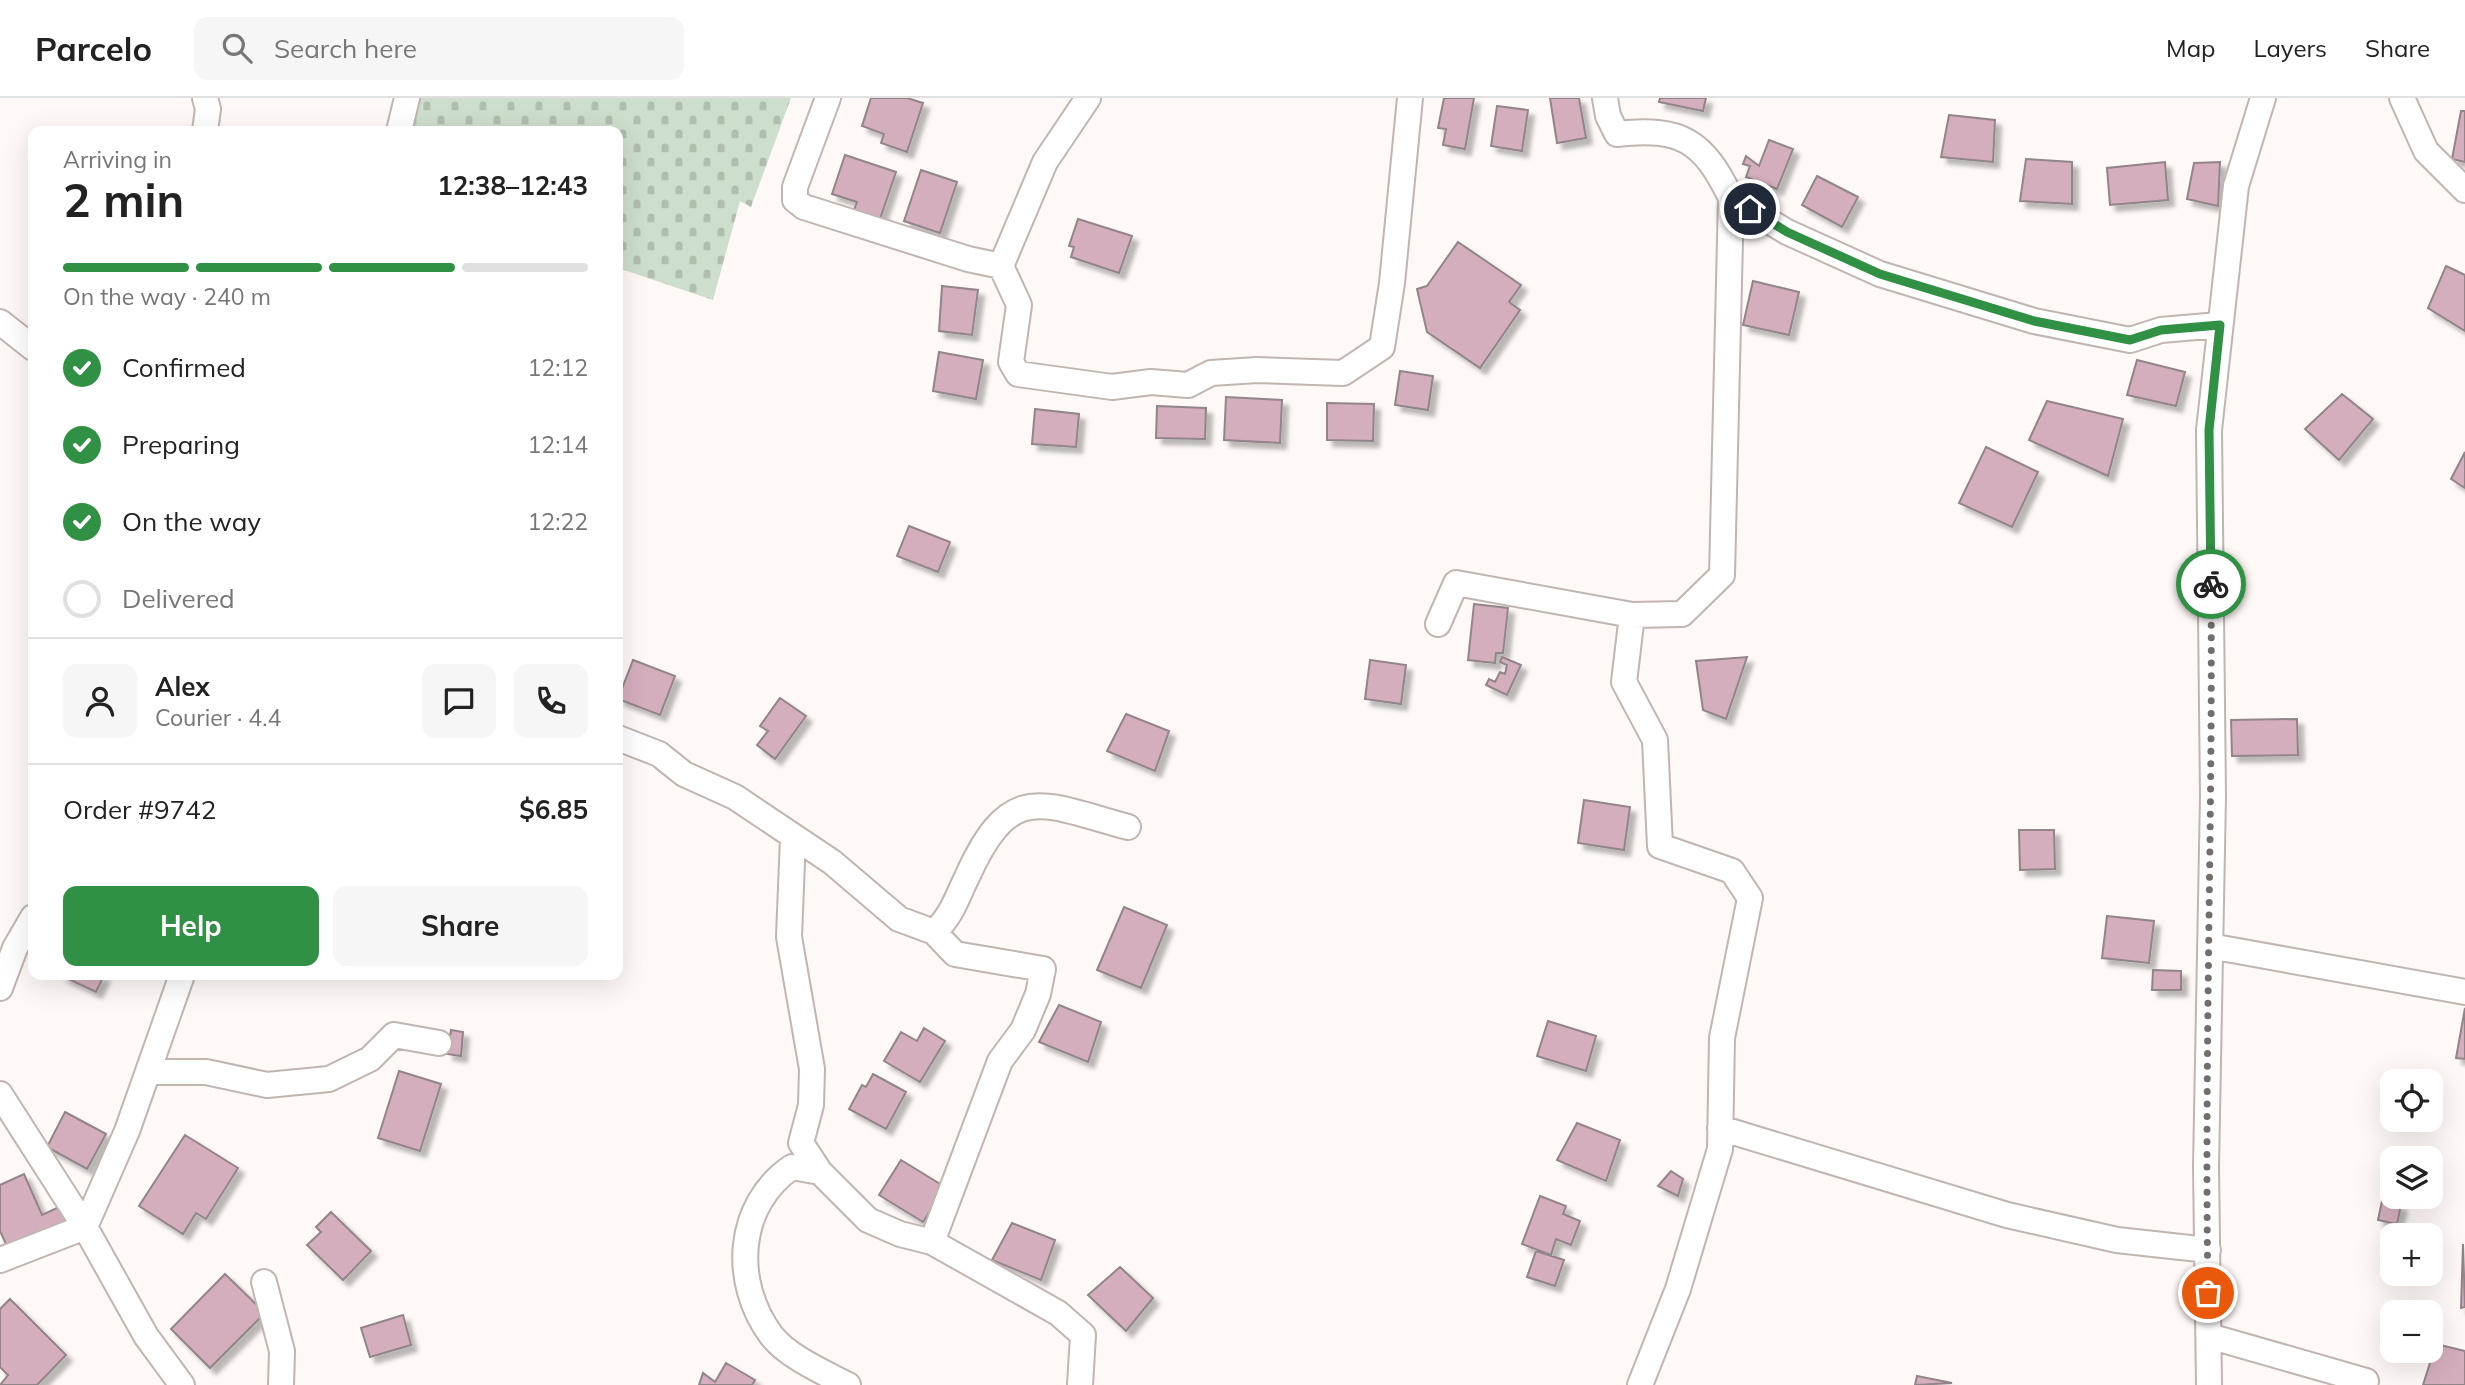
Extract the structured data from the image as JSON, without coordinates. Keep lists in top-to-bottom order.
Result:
{
  "page": {
    "header": "Parcelo",
    "search": "Search here",
    "nav": ["Map", "Layers", "Share"],
    "heading": ["2 min", "Arriving in", "12:38–12:43"],
    "panel": [
      "Alex",
      "Courier · 4.4",
      "Order #9742",
      "$6.85"
    ],
    "bar": "On the way · 240 m",
    "list": [
      ["Confirmed", "12:12"],
      ["Preparing", "12:14"],
      ["On the way", "12:22"],
      "Delivered"
    ],
    "buttons": ["Help", "Share"],
    "map_buttons": ["+", "−"]
  }
}
